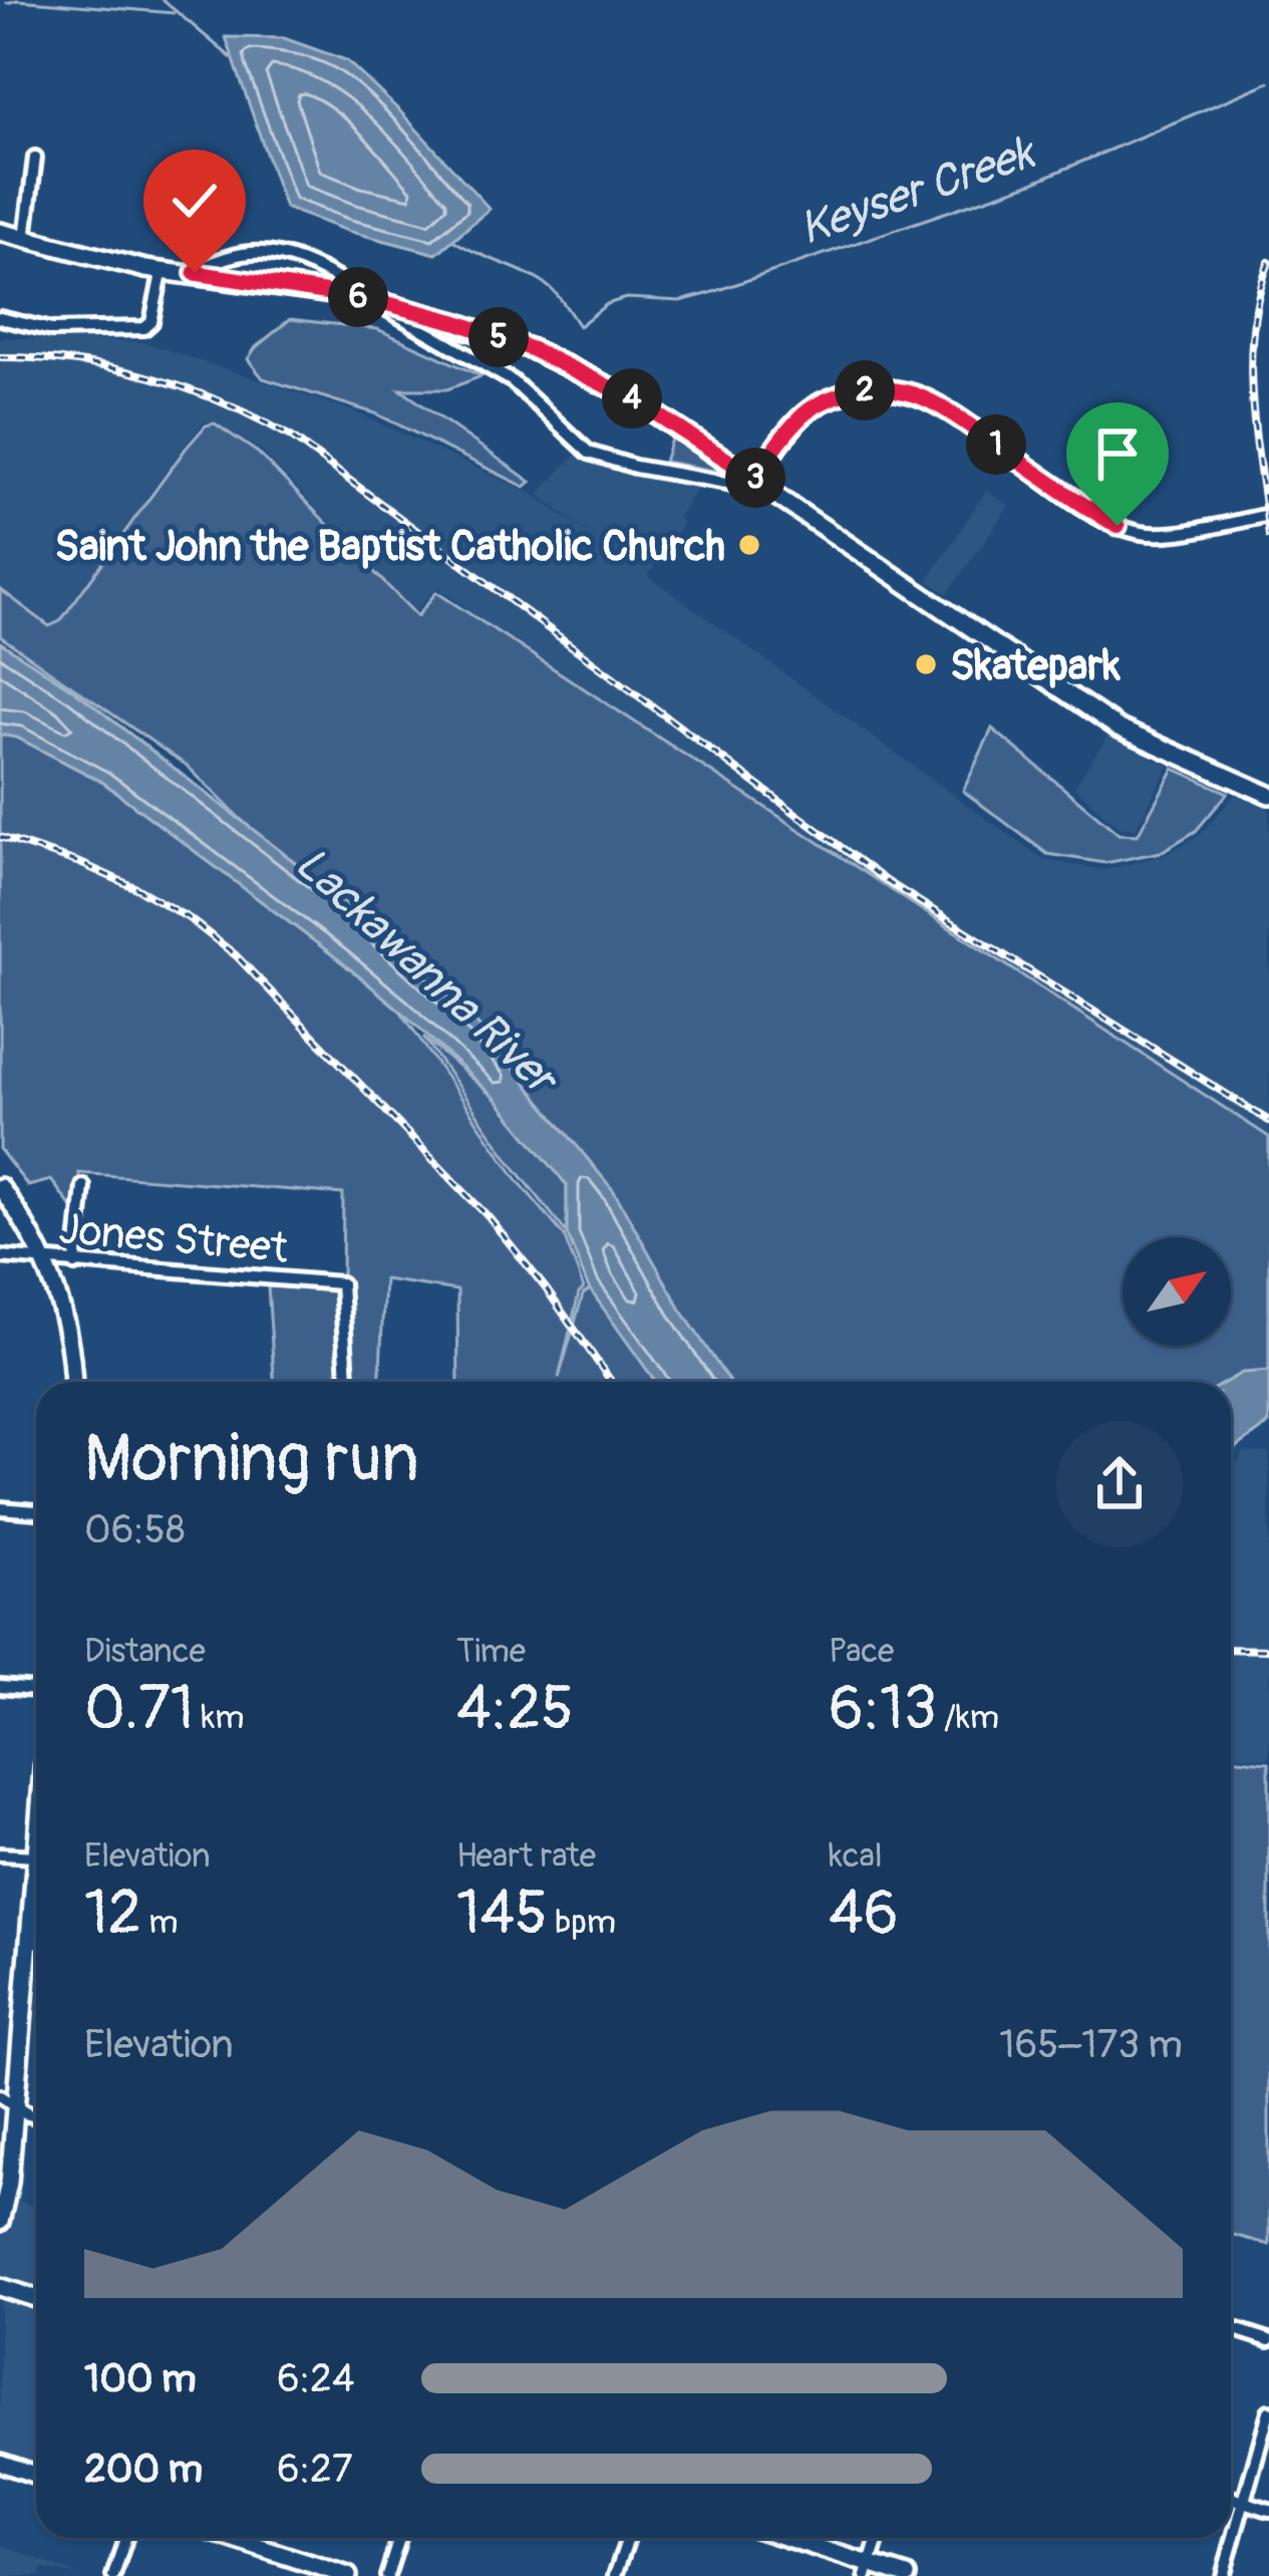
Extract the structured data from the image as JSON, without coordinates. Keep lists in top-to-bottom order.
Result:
{
  "streets": {
    "street": ["Jones Street"]
  },
  "water": ["Keyser Creek", "Lackawanna River"],
  "places": ["Saint John the Baptist Catholic Church", "Skatepark"],
  "north": "top right",
  "page": {
    "pins": [
      "6",
      "5",
      "2",
      "4",
      "1",
      "3"
    ],
    "heading": ["Morning run", "06:58"],
    "stats": [
      ["Distance", "0.71 km"],
      ["Time", "4:25"],
      ["Pace", "6:13 /km"],
      ["Elevation", "12 m"],
      ["Heart rate", "145 bpm"],
      ["kcal", "46"]
    ],
    "chart": ["Elevation", "165–173 m"],
    "list": [
      {
        "name": "100 m",
        "note": "6:24"
      },
      {
        "name": "200 m",
        "note": "6:27"
      }
    ]
  }
}
